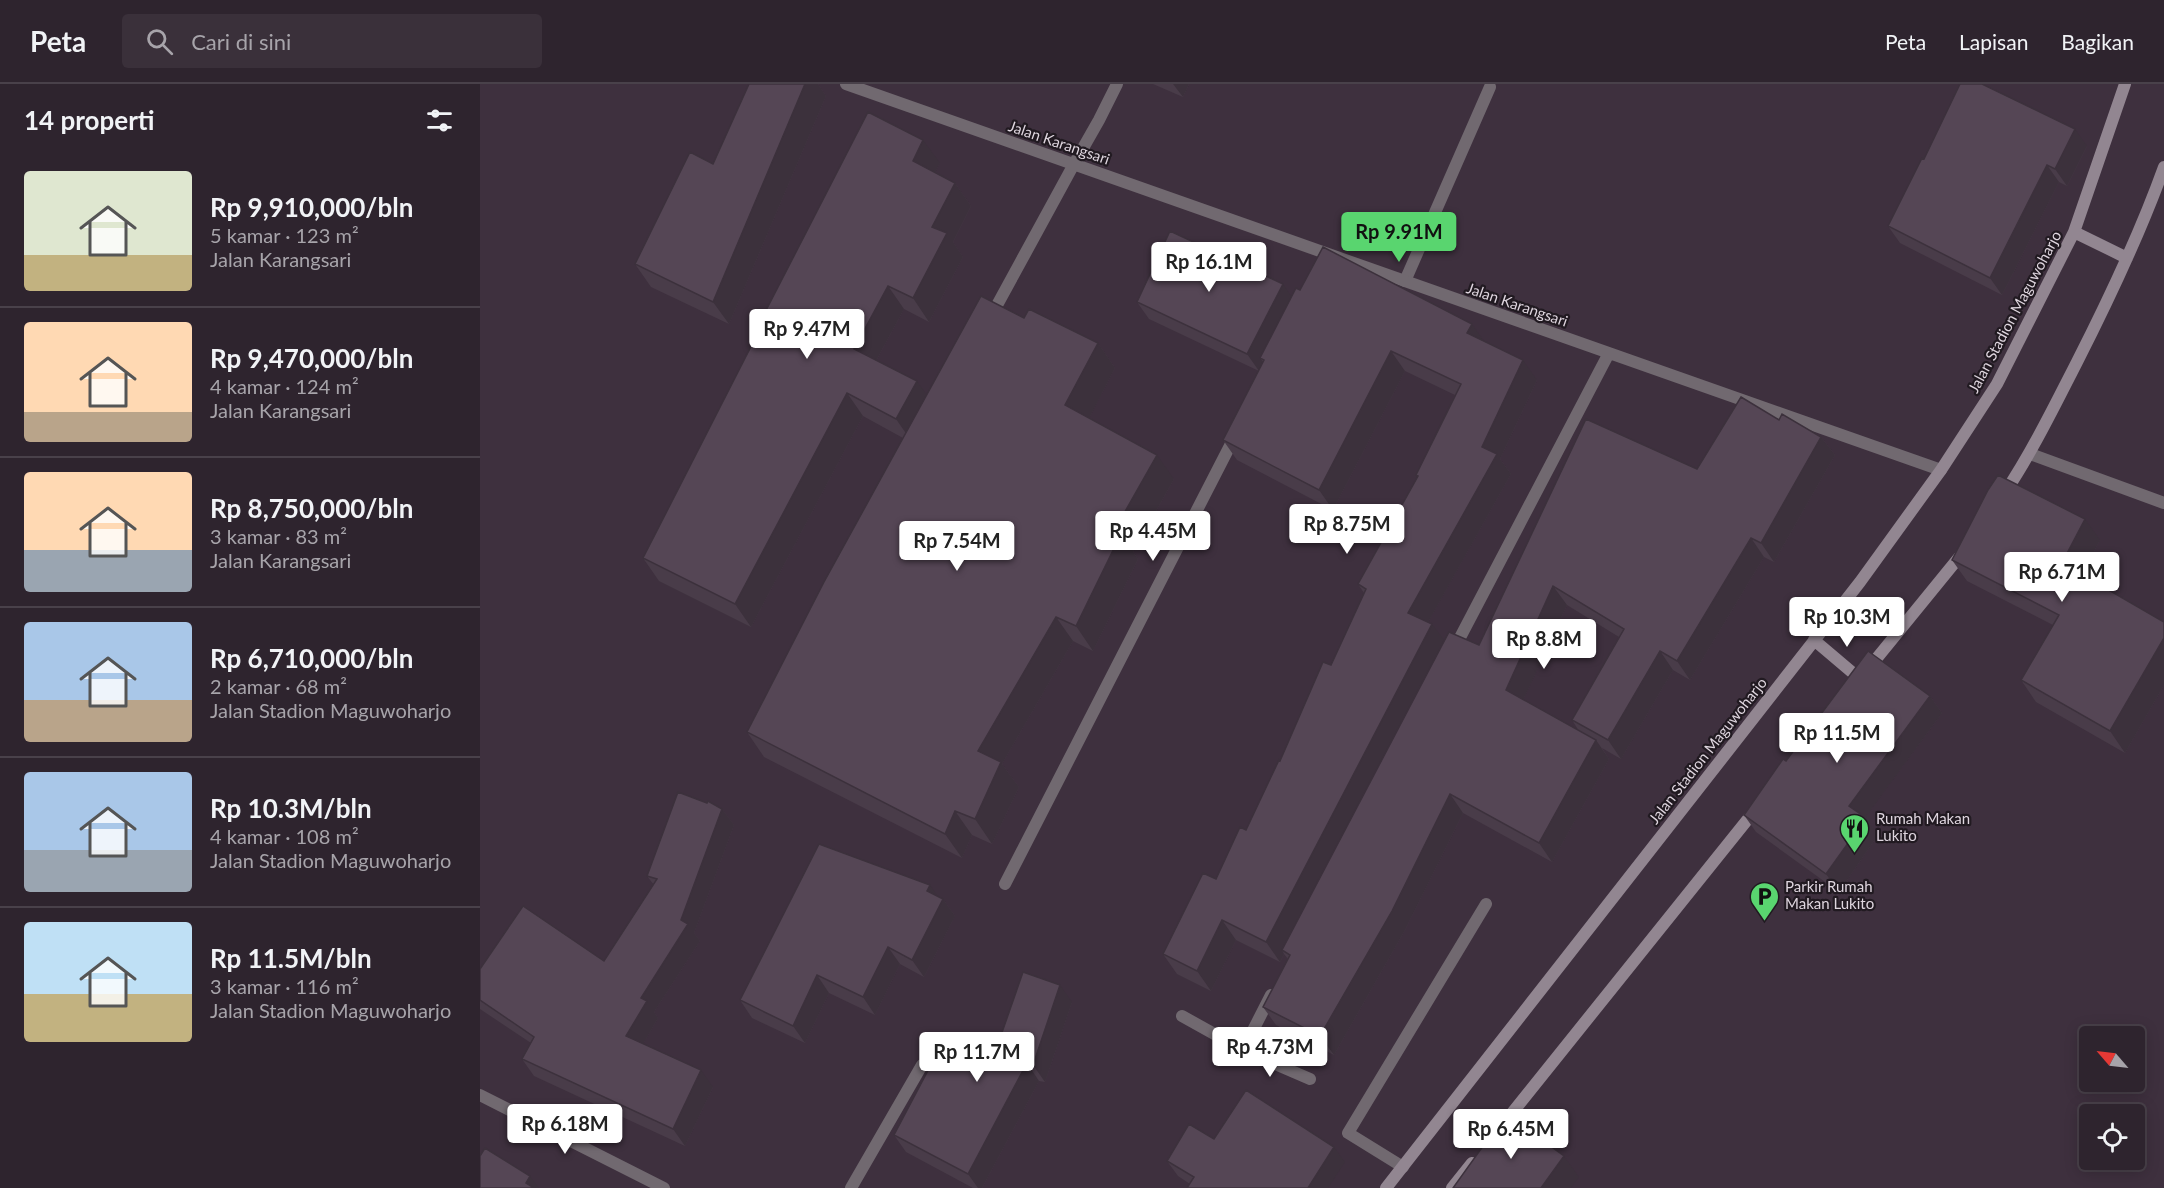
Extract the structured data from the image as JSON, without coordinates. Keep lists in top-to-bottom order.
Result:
{
  "streets": {
    "main road": ["Jalan Stadion Maguwoharjo"],
    "street": ["Jalan Karangsari"]
  },
  "crossings": [
    ["Jalan Karangsari", "Jalan Stadion Maguwoharjo"]
  ],
  "places": {
    "restaurant": ["Rumah Makan Lukito"],
    "parking": ["Parkir Rumah Makan Lukito"]
  },
  "north": "top left",
  "page": {
    "header": "Peta",
    "search": "Cari di sini",
    "nav": ["Peta", "Lapisan", "Bagikan"],
    "heading": "14 properti",
    "list": [
      {
        "name": "Rp 9,910,000/bln",
        "note": "5 kamar · 123 m² · Jalan Karangsari"
      },
      {
        "name": "Rp 9,470,000/bln",
        "note": "4 kamar · 124 m² · Jalan Karangsari"
      },
      {
        "name": "Rp 8,750,000/bln",
        "note": "3 kamar · 83 m² · Jalan Karangsari"
      },
      {
        "name": "Rp 6,710,000/bln",
        "note": "2 kamar · 68 m² · Jalan Stadion Maguwoharjo"
      },
      {
        "name": "Rp 10.3M/bln",
        "note": "4 kamar · 108 m² · Jalan Stadion Maguwoharjo"
      },
      {
        "name": "Rp 11.5M/bln",
        "note": "3 kamar · 116 m² · Jalan Stadion Maguwoharjo"
      }
    ],
    "price": [
      "Rp 9.91M",
      "Rp 16.1M",
      "Rp 9.47M",
      "Rp 8.75M",
      "Rp 4.45M",
      "Rp 7.54M",
      "Rp 6.71M",
      "Rp 10.3M",
      "Rp 8.8M",
      "Rp 11.5M",
      "Rp 4.73M",
      "Rp 11.7M",
      "Rp 6.18M",
      "Rp 6.45M"
    ]
  }
}
